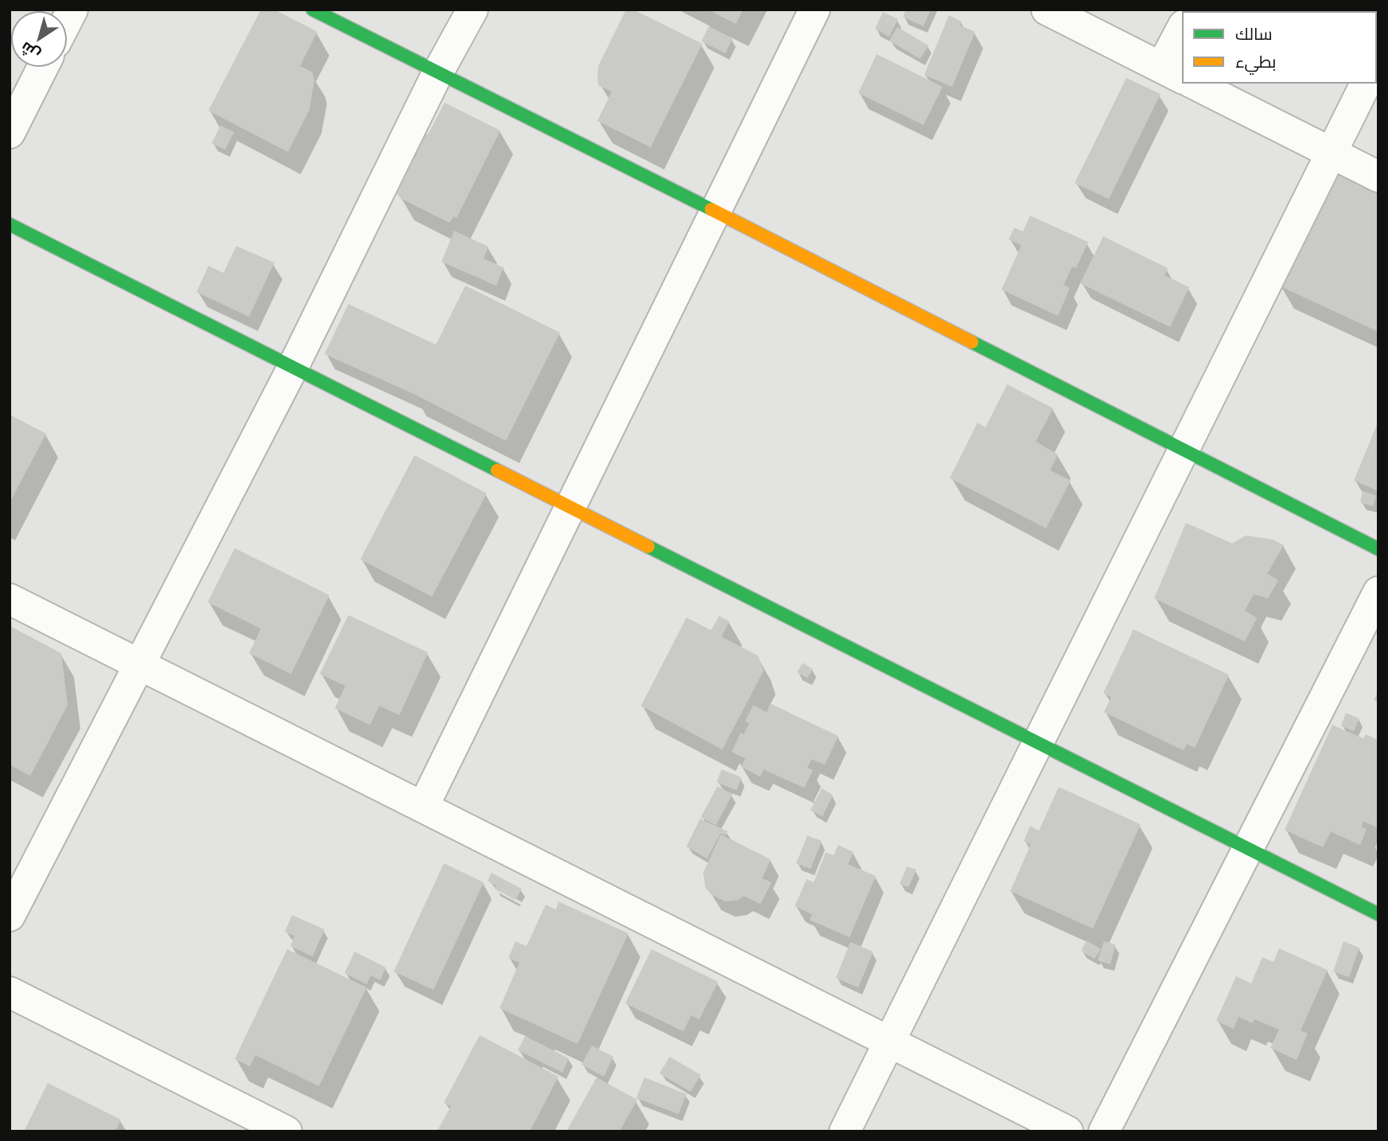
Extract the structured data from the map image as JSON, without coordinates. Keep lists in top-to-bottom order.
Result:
{
  "legend": ["سالك", "بطيء"],
  "north": "bottom left"
}
